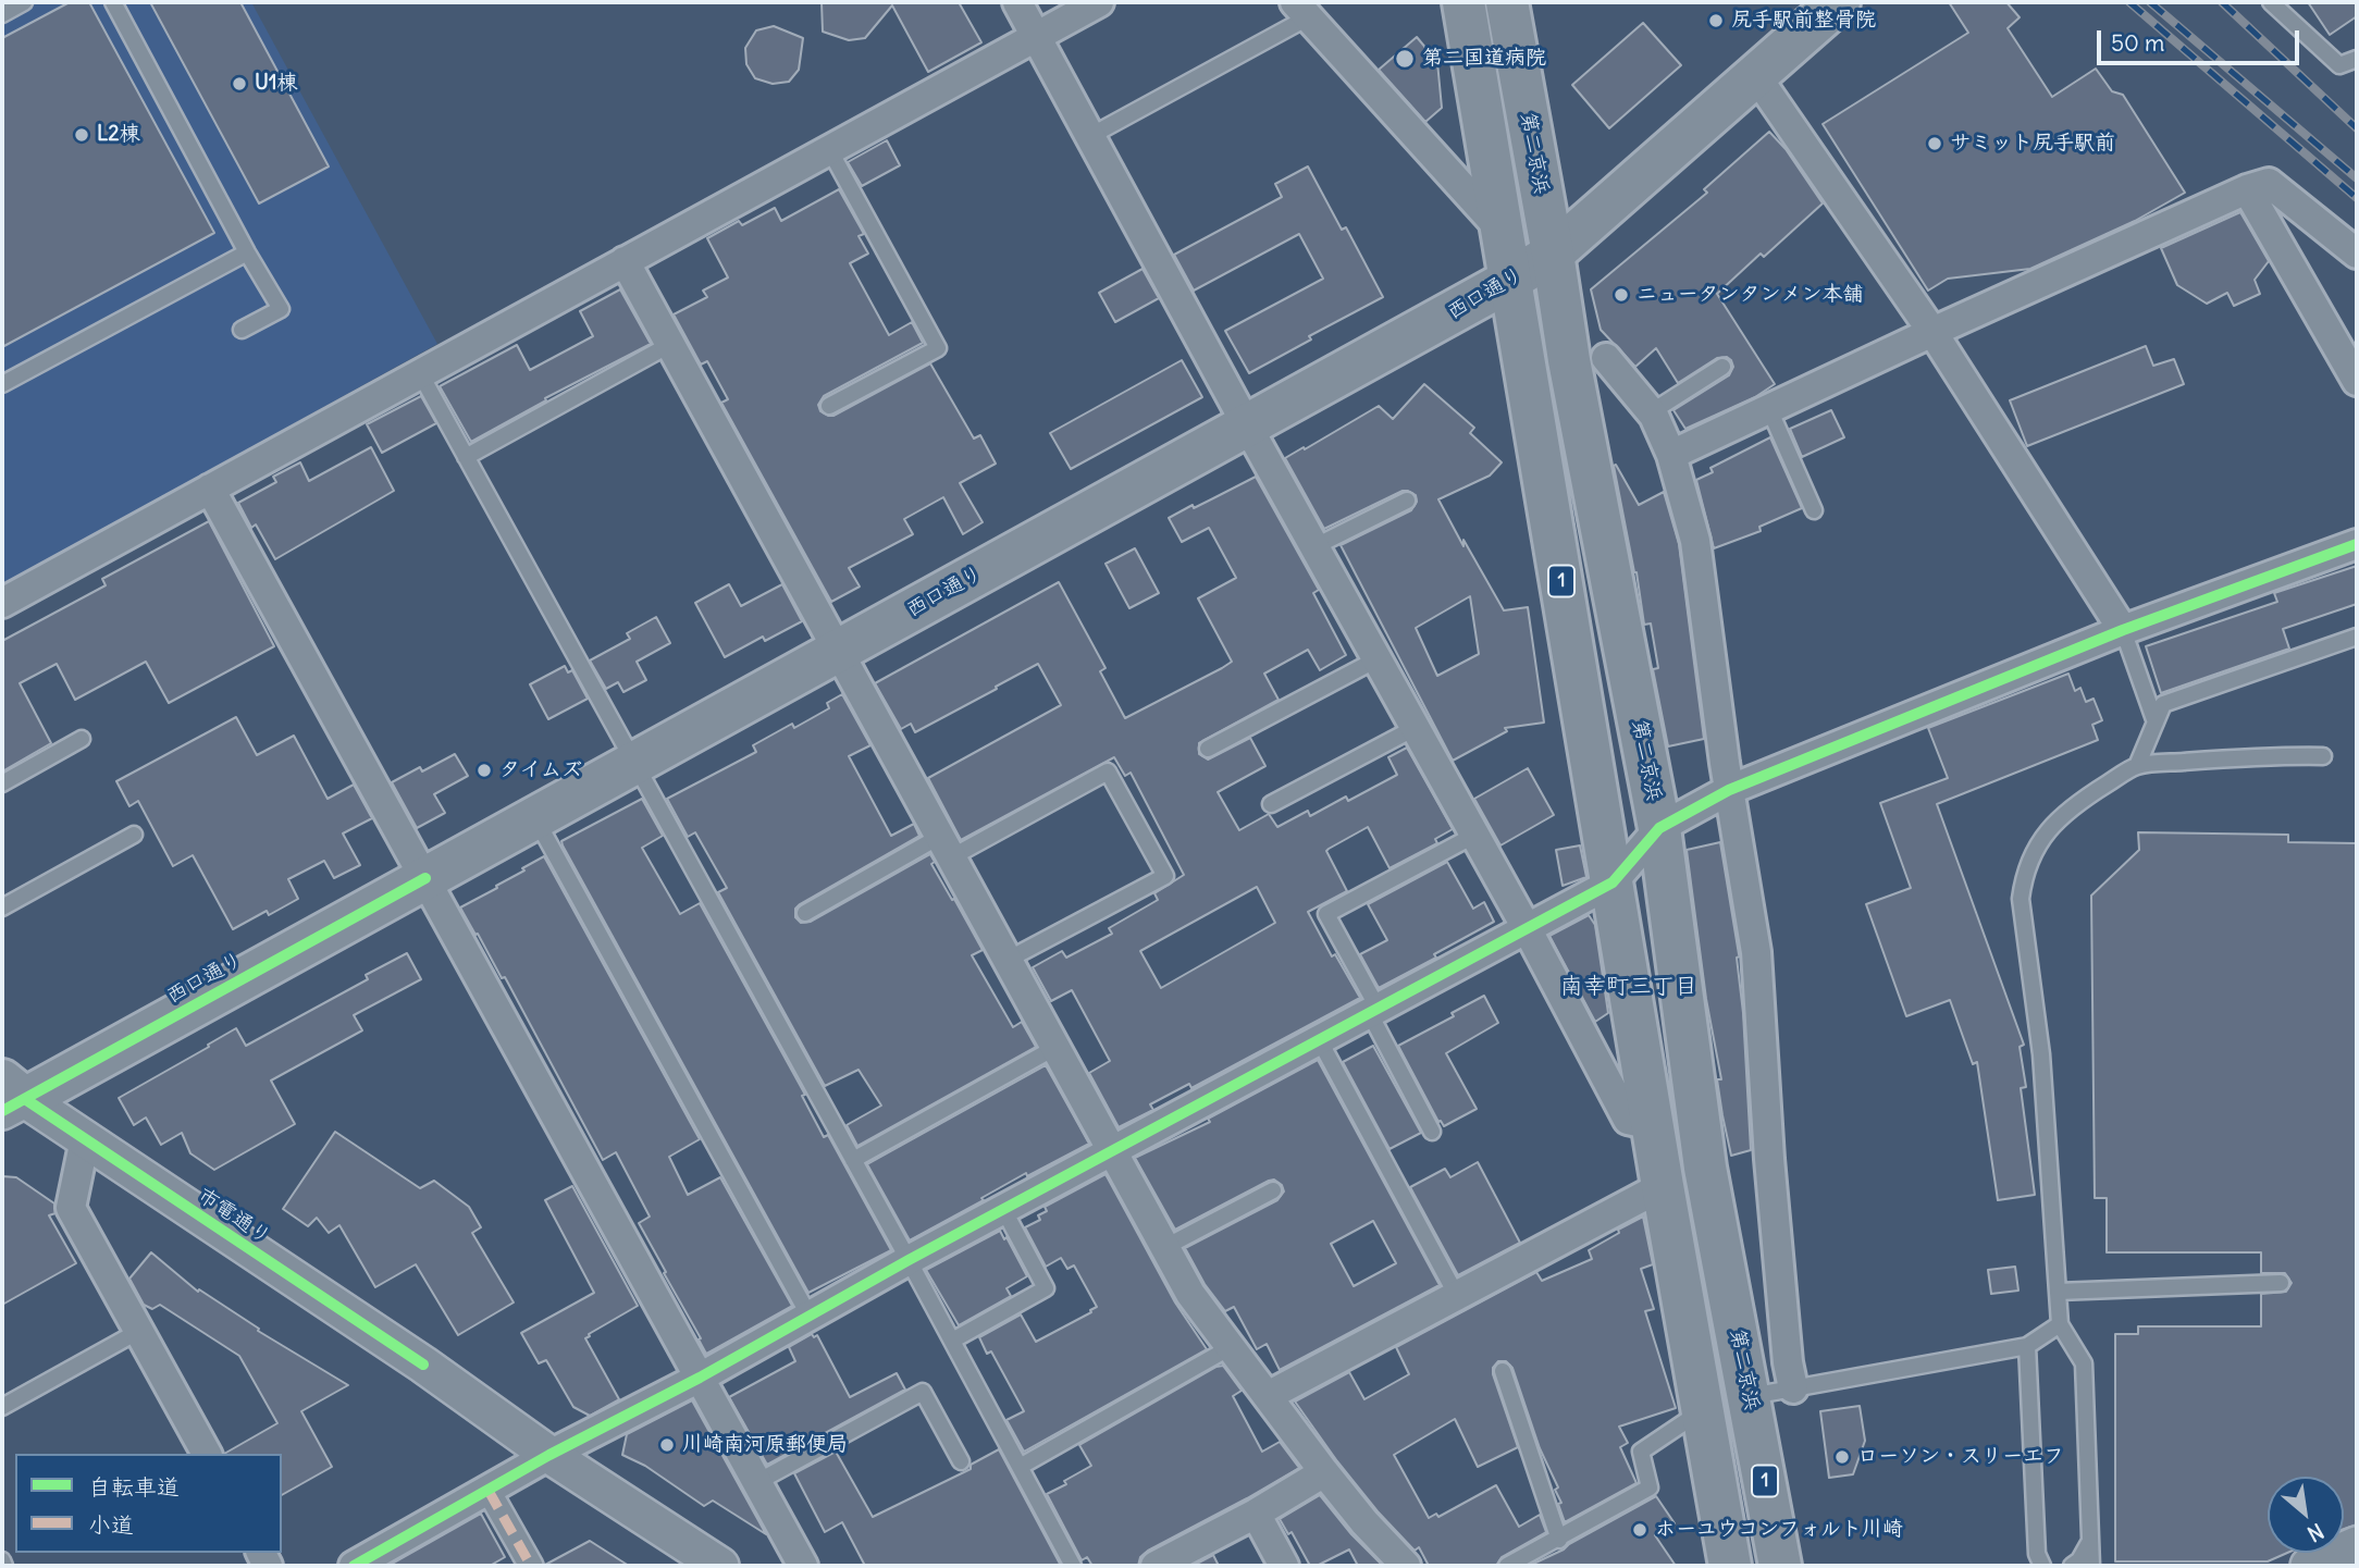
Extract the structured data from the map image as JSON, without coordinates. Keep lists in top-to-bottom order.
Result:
{
  "streets": {
    "main road": ["第二京浜", "西口通り", "1"],
    "street": ["市電通り"]
  },
  "crossings": [
    ["第二京浜", "西口通り"],
    ["西口通り", "1"],
    ["西口通り", "市電通り"]
  ],
  "districts": ["南幸町三丁目"],
  "places": [
    "尻手駅前整骨院",
    "第二国道病院",
    "U1棟",
    "L2棟",
    "サミット尻手駅前",
    "ニュータンタンメン本舗",
    "タイムズ",
    "川崎南河原郵便局",
    "ローソン・スリーエフ",
    "ホーユウコンフォルト川崎"
  ],
  "legend": ["自転車道", "小道"],
  "scale_bar": "50 m",
  "north": "bottom right"
}
